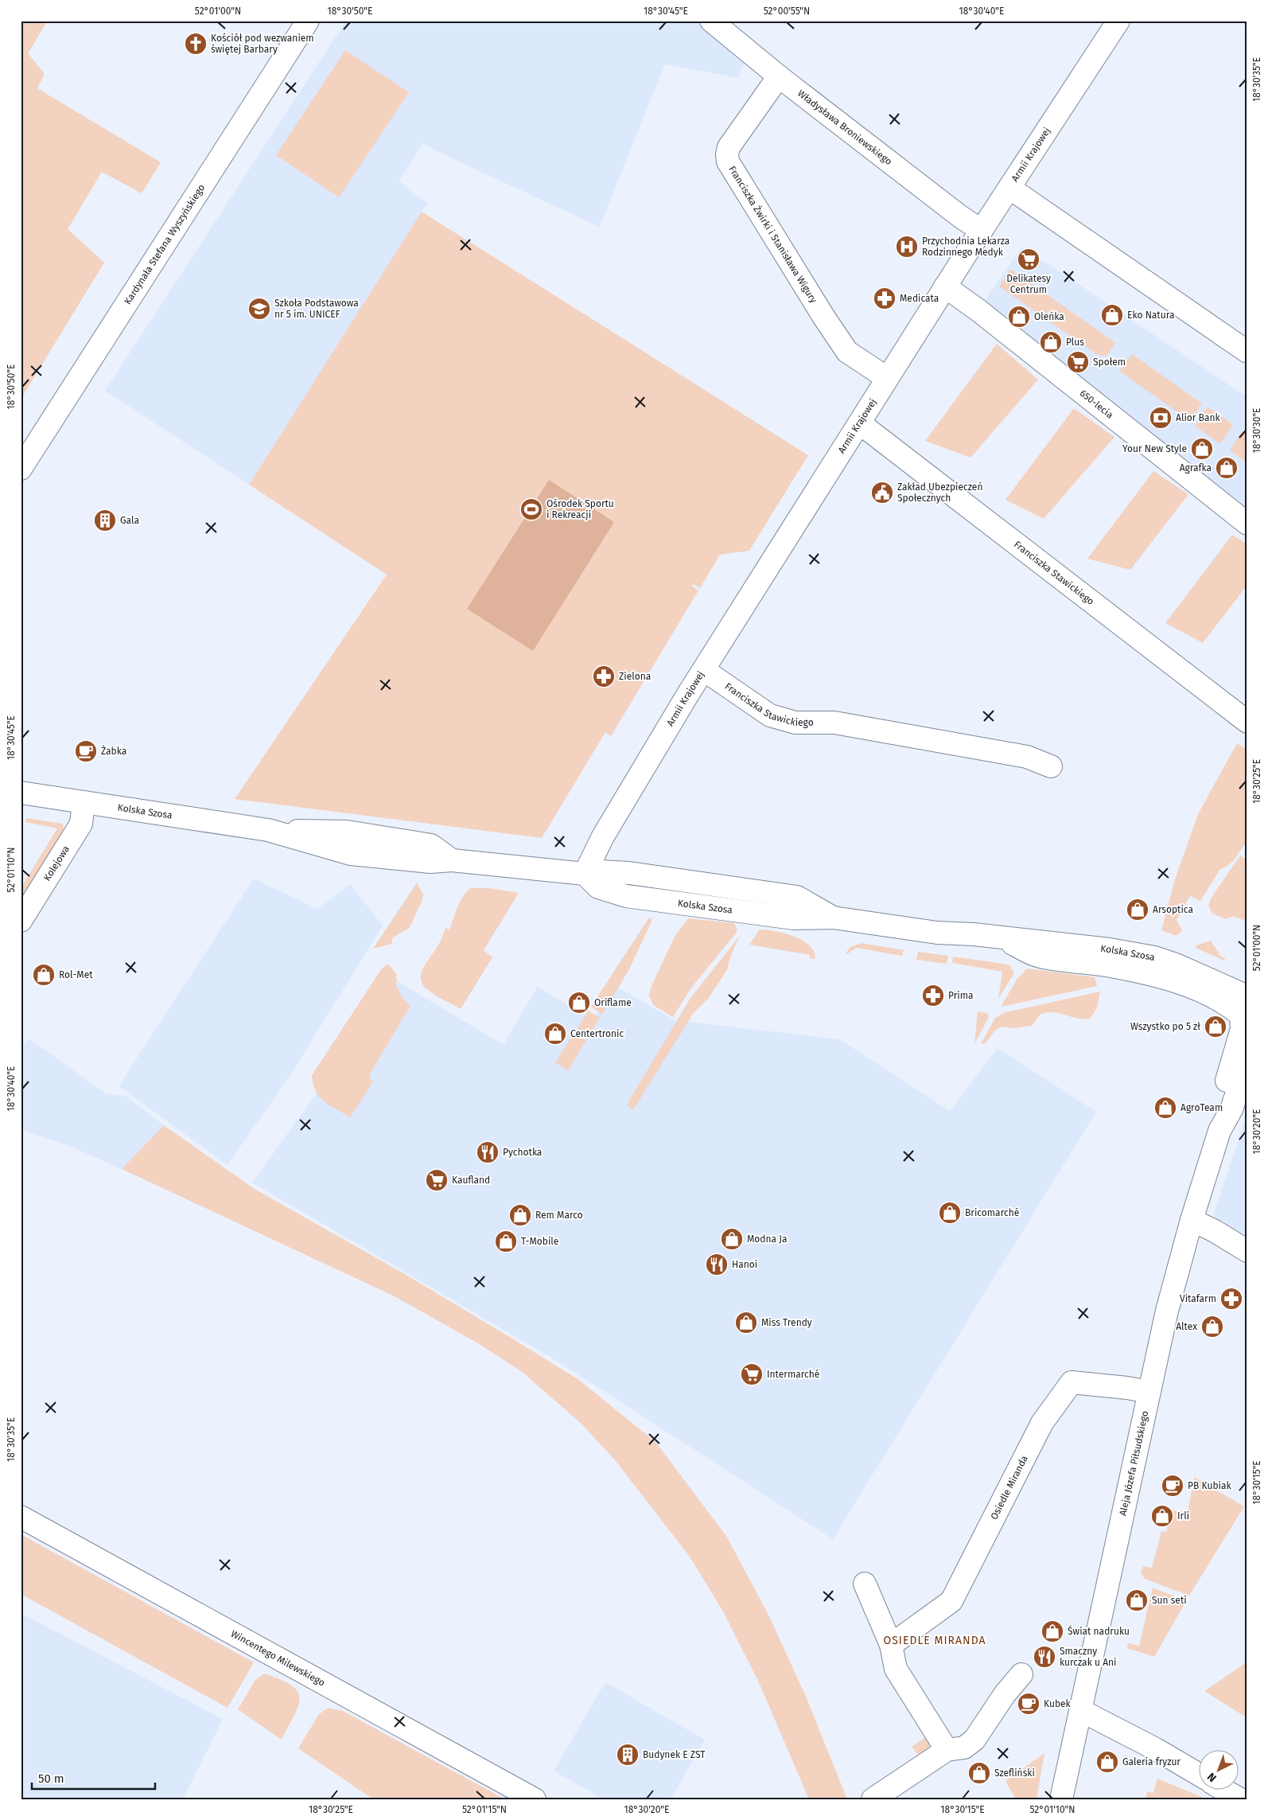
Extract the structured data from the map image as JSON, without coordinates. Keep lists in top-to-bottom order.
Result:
{
  "streets": {
    "street": [
      "Władysława Broniewskiego",
      "Armii Krajowej",
      "Franciszka Żwirki i Stanisława Wigury",
      "Kardynała Stefana Wyszyńskiego",
      "650-lecia",
      "Franciszka Stawickiego",
      "Kolska Szosa",
      "Kolejowa",
      "Aleja Józefa Piłsudskiego",
      "Osiedle Miranda",
      "Wincentego Milewskiego"
    ]
  },
  "crossings": [
    ["Władysława Broniewskiego", "Armii Krajowej"],
    ["Władysława Broniewskiego", "Franciszka Żwirki i Stanisława Wigury"],
    ["Armii Krajowej", "Franciszka Żwirki i Stanisława Wigury"],
    ["Armii Krajowej", "650-lecia"],
    ["Armii Krajowej", "Franciszka Stawickiego"],
    ["Armii Krajowej", "Kolska Szosa"],
    ["Kolska Szosa", "Kolejowa"],
    ["Kolska Szosa", "Aleja Józefa Piłsudskiego"],
    ["Aleja Józefa Piłsudskiego", "Osiedle Miranda"]
  ],
  "districts": ["OSIEDLE MIRANDA"],
  "places": {
    "church": ["Kościół pod wezwaniem świętej Barbary"],
    "hospital": ["Przychodnia Lekarza Rodzinnego Medyk"],
    "supermarket": [
      "Delikatesy Centrum",
      "Społem",
      "Kaufland",
      "Intermarché"
    ],
    "pharmacy": [
      "Medicata",
      "Zielona",
      "Prima",
      "Vitafarm"
    ],
    "school or university": ["Szkoła Podstawowa nr 5 im. UNICEF"],
    "shop": [
      "Eko Natura",
      "Oleńka",
      "Plus",
      "Your New Style",
      "Agrafka",
      "Arsoptica",
      "Rol-Met",
      "Oriflame",
      "Wszystko po 5 zł",
      "Centertronic",
      "AgroTeam",
      "Bricomarché",
      "Rem Marco",
      "Modna Ja",
      "T-Mobile",
      "Miss Trendy",
      "Altex",
      "Irli",
      "Sun seti",
      "Świat nadruku",
      "Galeria fryzur",
      "Szefliński"
    ],
    "bank": ["Alior Bank"],
    "public building": ["Zakład Ubezpieczeń Społecznych"],
    "sports": ["Ośrodek Sportu i Rekreacji"],
    "building": ["Gala", "Budynek E ZST"],
    "cafe": ["Żabka", "PB Kubiak", "Kubek"],
    "restaurant": ["Pychotka", "Hanoi", "Smaczny kurczak u Ani"]
  },
  "scale_bar": "50 m",
  "north": "bottom left",
  "coordinates": [
    "52°01'00\"N",
    "18°30'50\"E",
    "18°30'45\"E",
    "52°00'55\"N",
    "18°30'40\"E",
    "18°30'35\"E",
    "18°30'30\"E",
    "18°30'25\"E",
    "52°01'10\"N",
    "18°30'20\"E",
    "18°30'15\"E",
    "52°01'15\"N"
  ]
}
